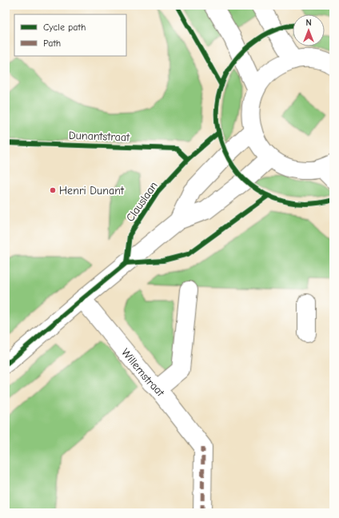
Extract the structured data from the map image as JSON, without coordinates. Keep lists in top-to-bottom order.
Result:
{
  "streets": {
    "street": ["Willemstraat"],
    "cycle path": ["Dunantstraat", "Clauslaan"]
  },
  "places": ["Henri Dunant"],
  "legend": ["Cycle path", "Path"],
  "north": "top"
}
